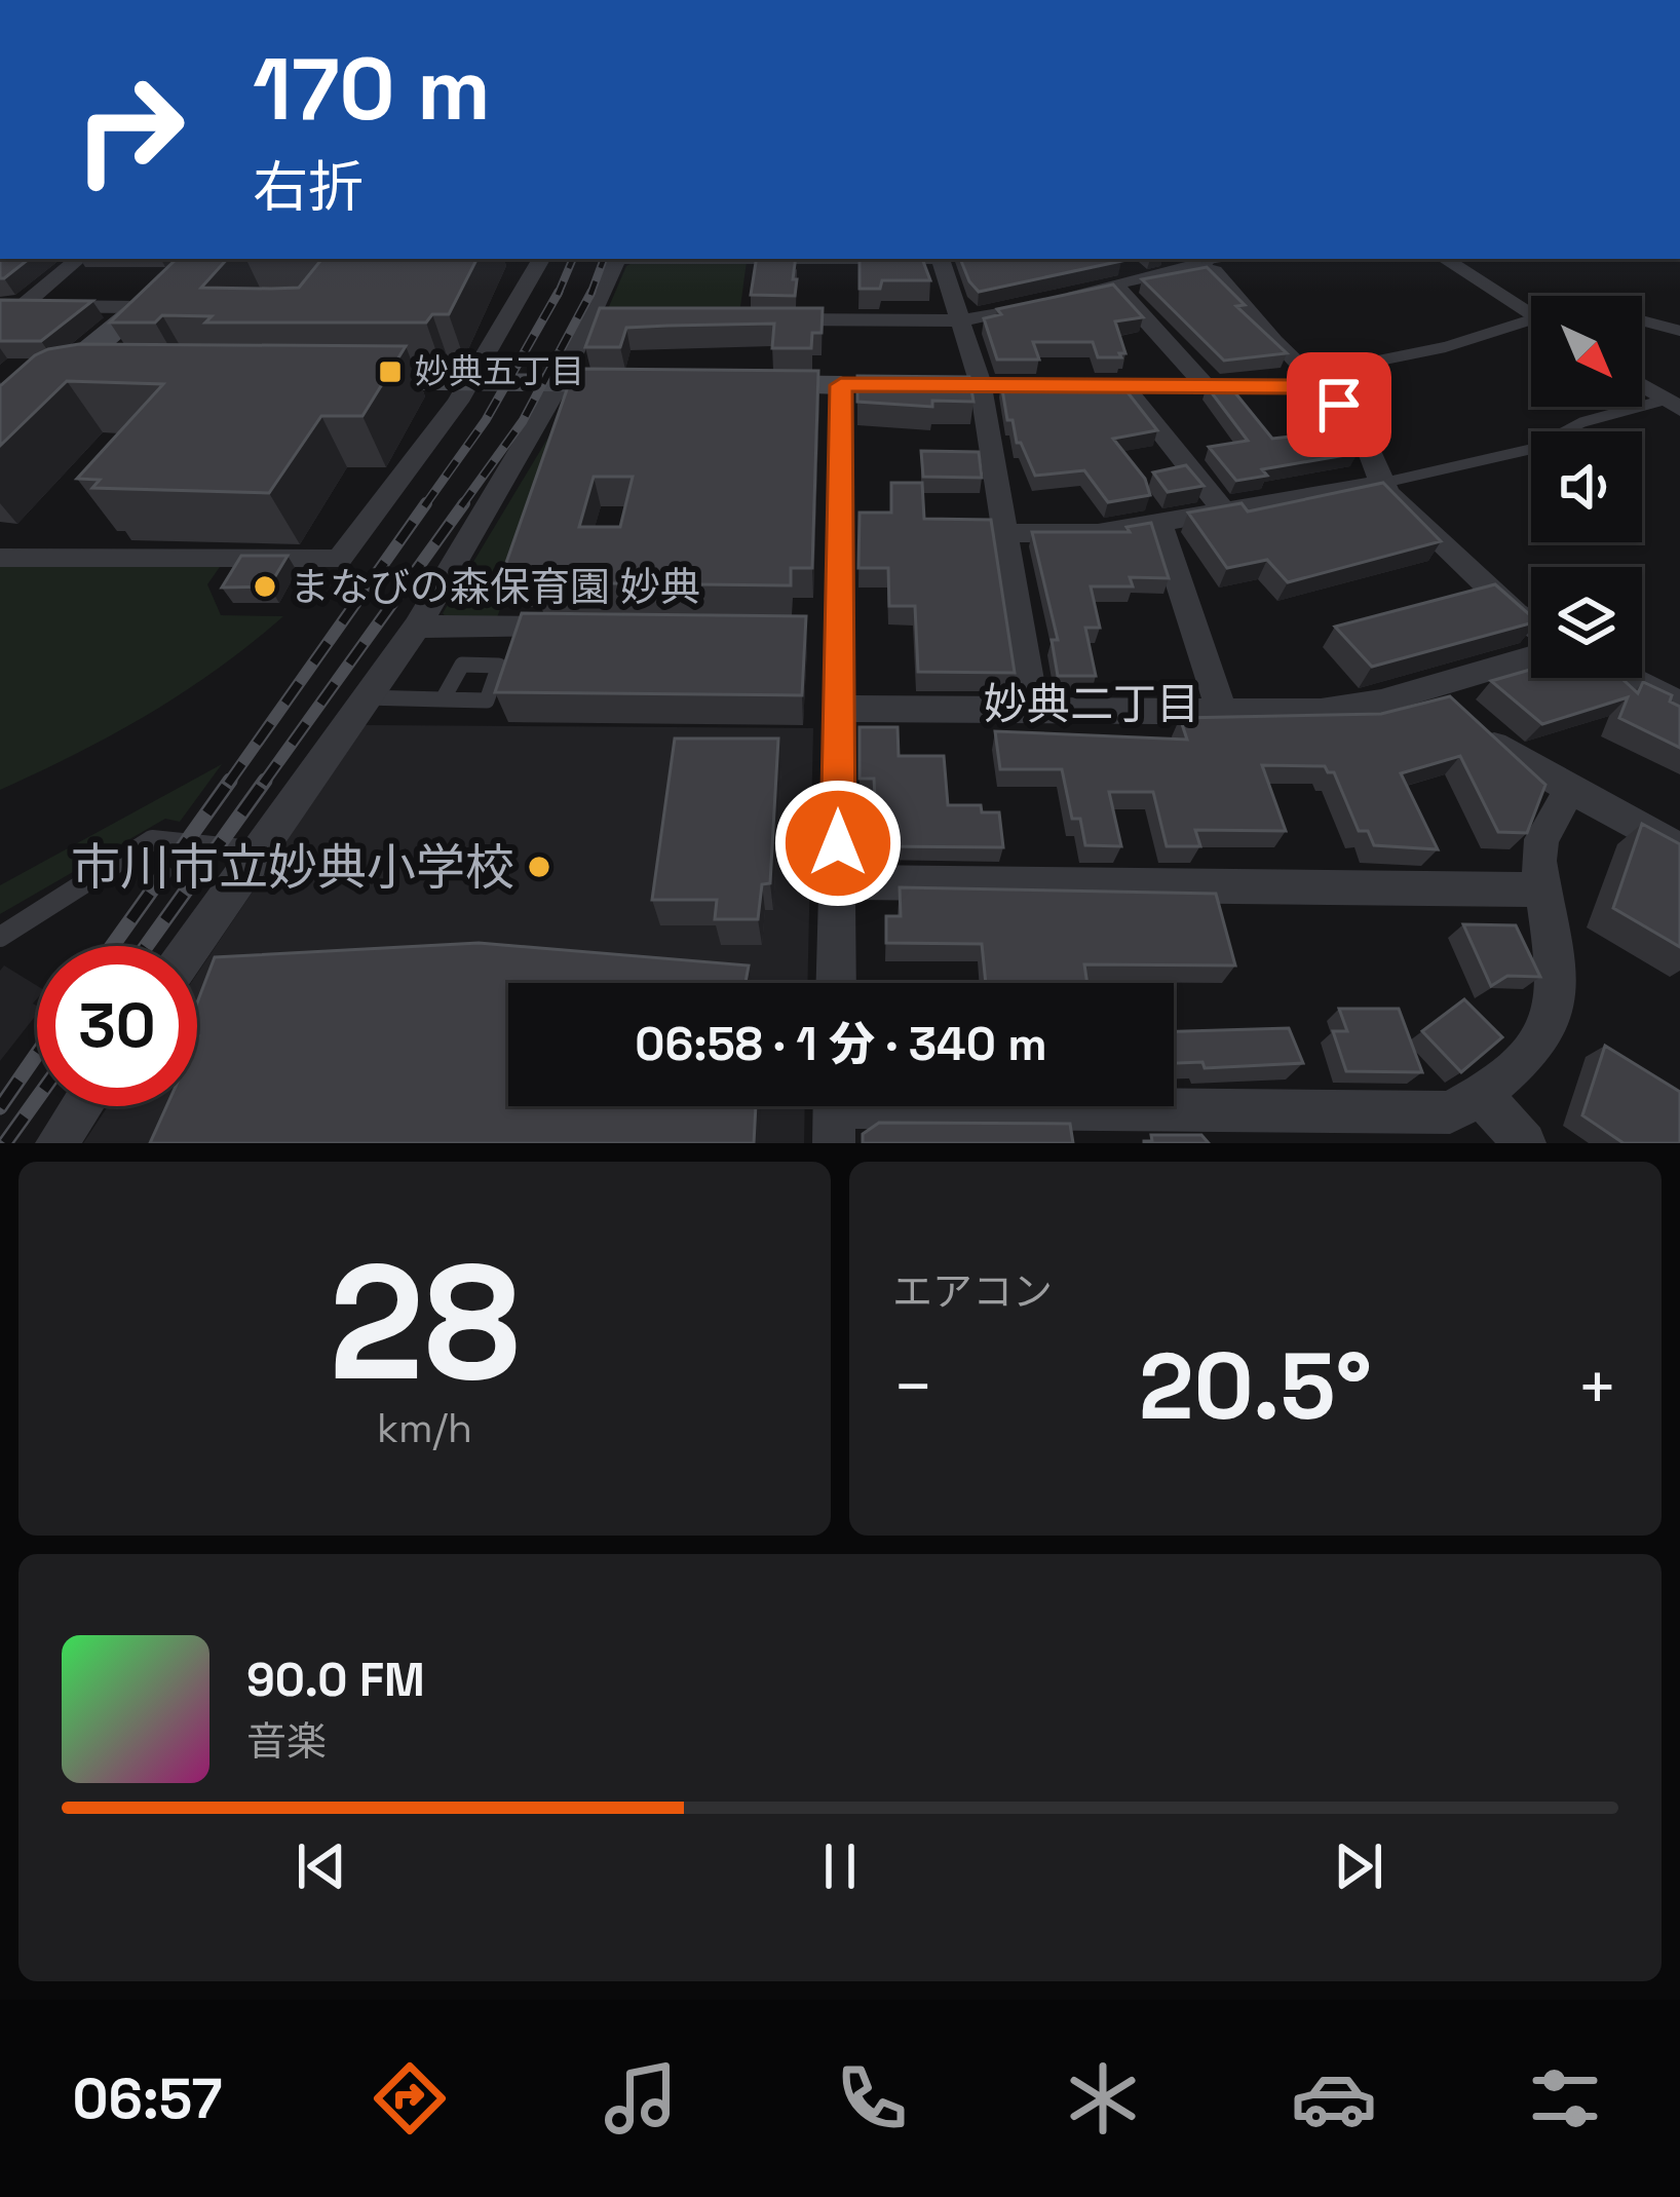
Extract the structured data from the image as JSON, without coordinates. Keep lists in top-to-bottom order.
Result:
{
  "districts": ["妙典二丁目"],
  "places": {
    "transit": ["妙典五丁目"],
    "other": ["まなびの森保育園 妙典", "市川市立妙典小学校"]
  },
  "north": "bottom right",
  "page": {
    "turn": ["170 m", "右折"],
    "limit": "30",
    "trip": "06:58 · 1 分 · 340 m",
    "tile": [
      ["28", "km/h"],
      "エアコン"
    ],
    "heat": ["−", "20.5°", "+"],
    "song": ["90.0 FM", "音楽"],
    "tabs": "06:57"
  }
}
